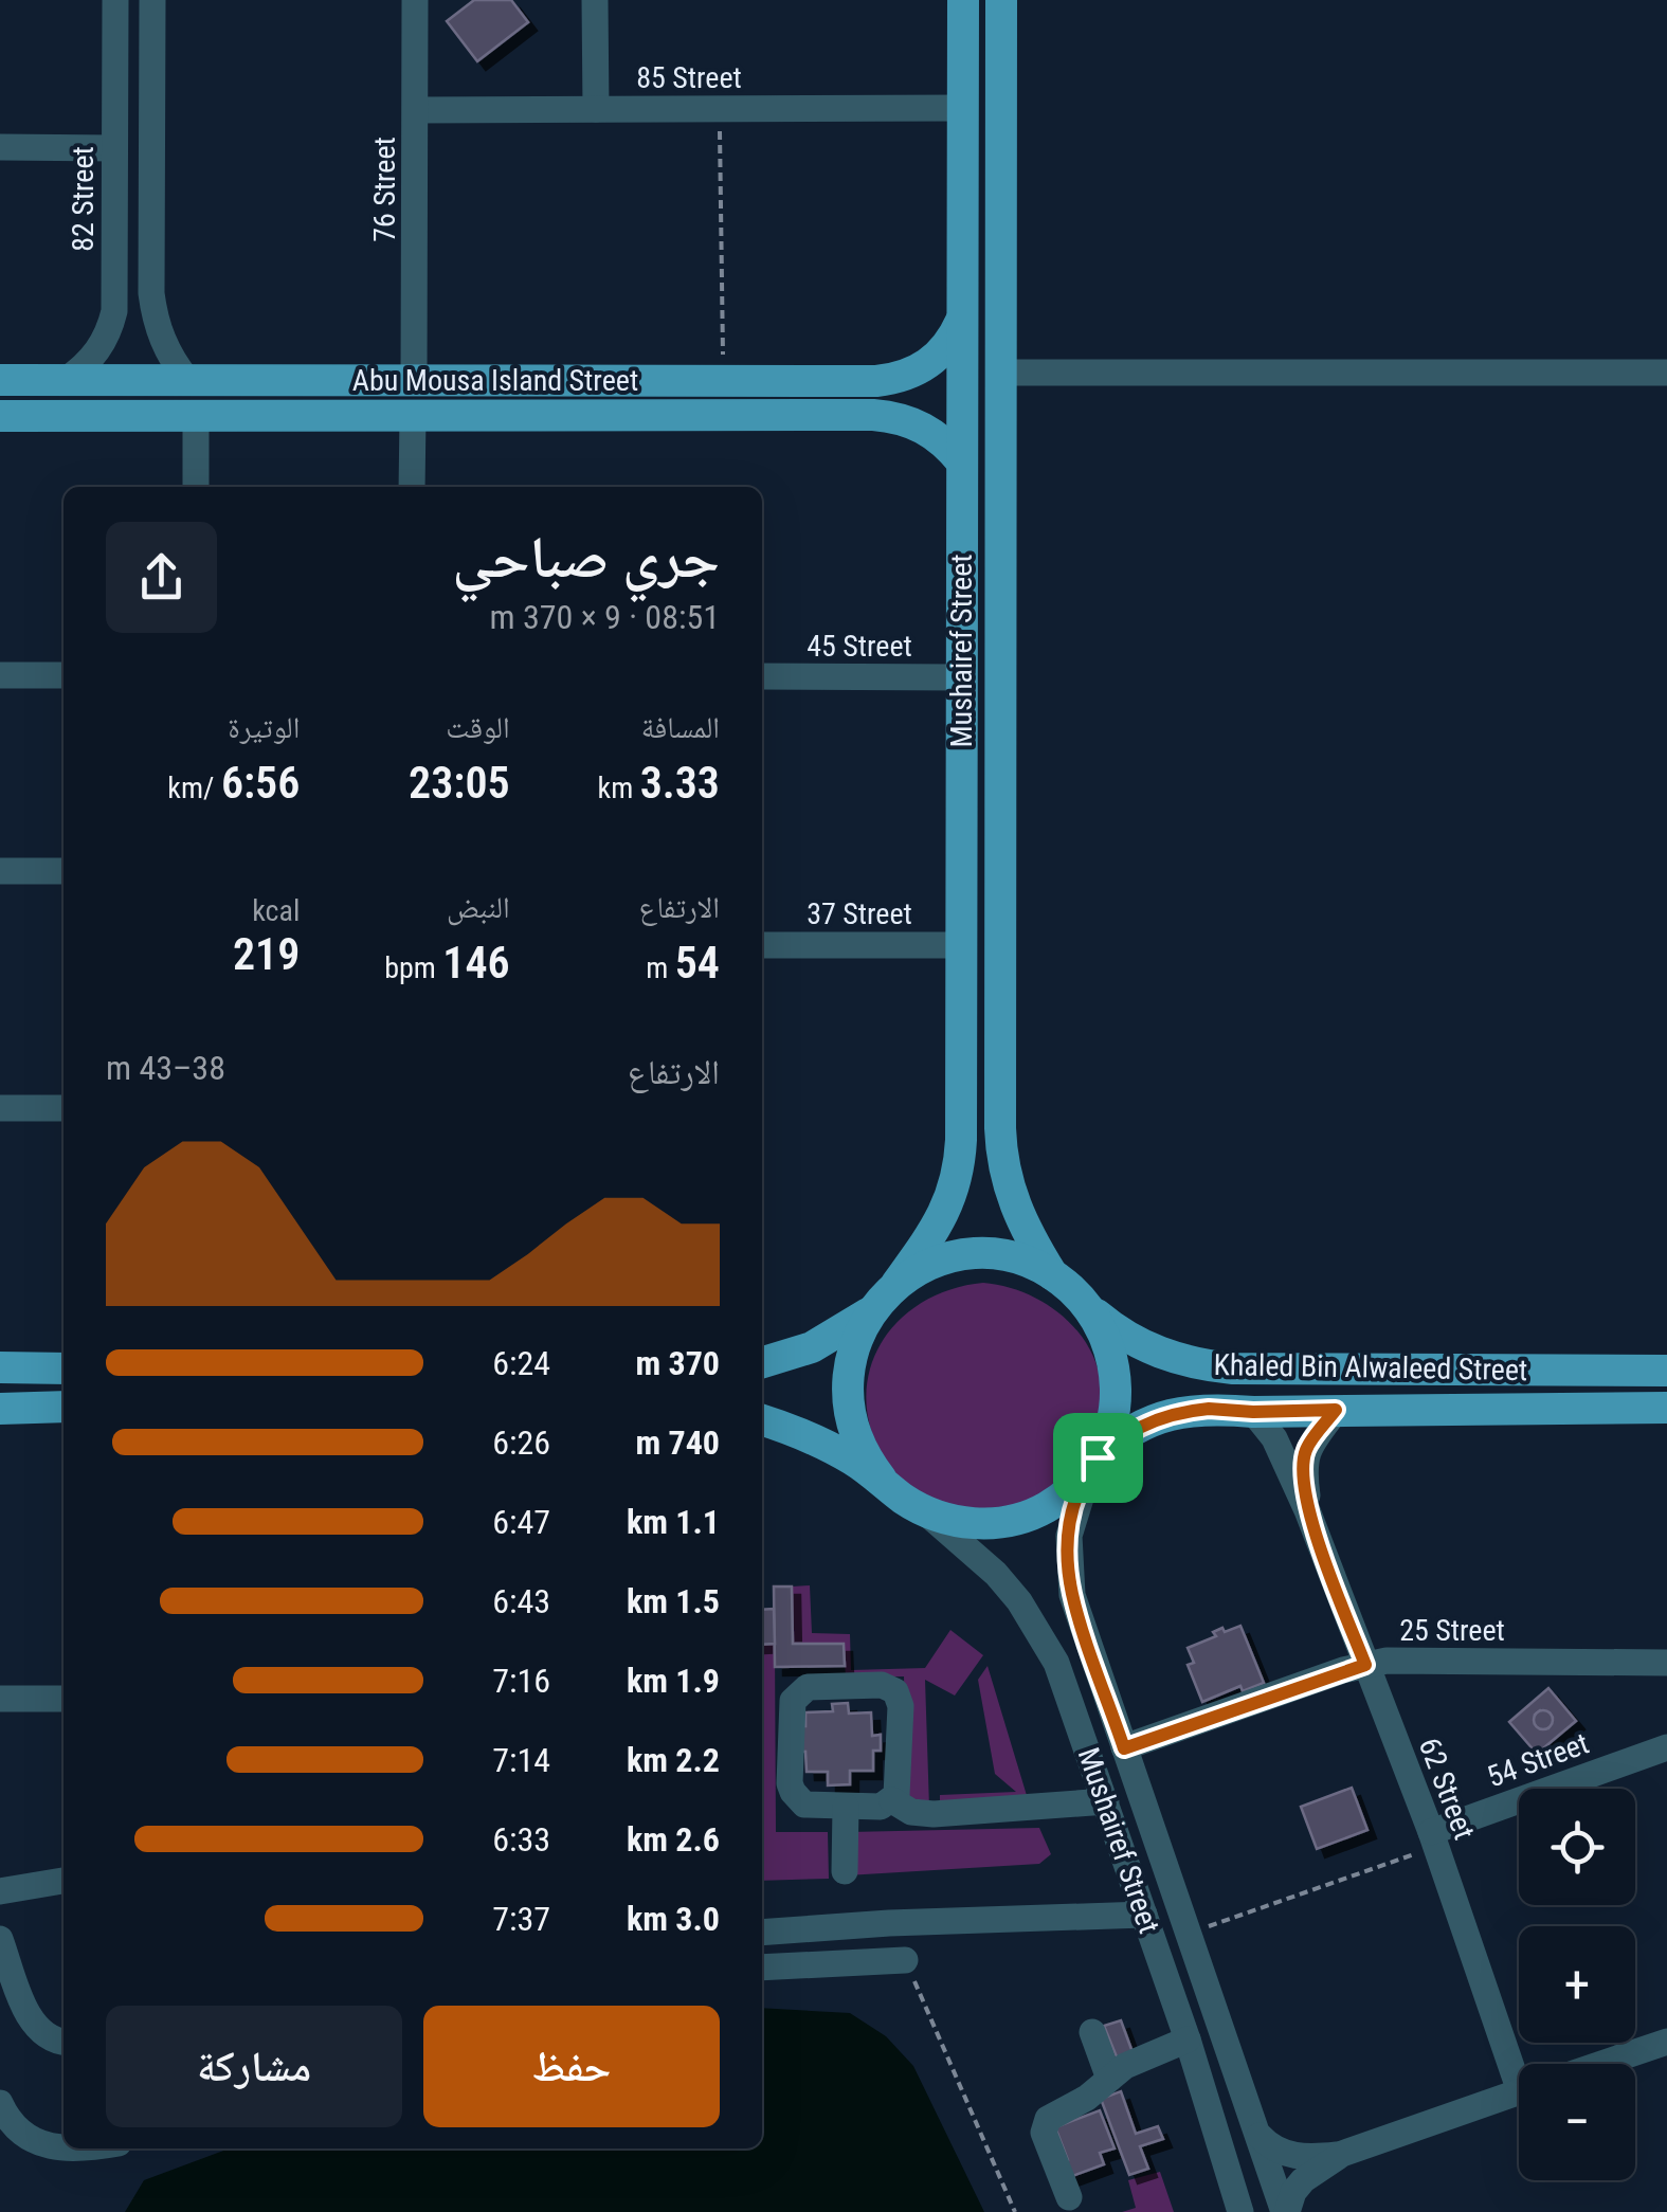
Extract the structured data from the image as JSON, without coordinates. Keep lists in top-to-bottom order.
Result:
{
  "streets": {
    "main road": ["Abu Mousa Island Street", "Mushairef Street", "Khaled Bin Alwaleed Street"],
    "street": [
      "85 Street",
      "76 Street",
      "82 Street",
      "45 Street",
      "37 Street",
      "25 Street",
      "54 Street",
      "62 Street"
    ]
  },
  "crossings": [
    ["85 Street", "76 Street"],
    ["85 Street", "Mushairef Street"],
    ["76 Street", "Abu Mousa Island Street"],
    ["82 Street", "Abu Mousa Island Street"],
    ["Abu Mousa Island Street", "Mushairef Street"],
    ["45 Street", "Mushairef Street"],
    ["Mushairef Street", "37 Street"],
    ["Mushairef Street", "Khaled Bin Alwaleed Street"],
    ["Mushairef Street", "25 Street"],
    ["Khaled Bin Alwaleed Street", "62 Street"],
    ["25 Street", "62 Street"],
    ["54 Street", "62 Street"]
  ],
  "page": {
    "heading": ["جري صباحي", "08:51 · 9 × 370 m"],
    "stats": [
      ["المسافة", "3.33 km"],
      ["الوقت", "23:05"],
      ["الوتيرة", "6:56 /km"],
      ["الارتفاع", "54 m"],
      ["النبض", "146 bpm"],
      ["kcal", "219"]
    ],
    "chart": ["الارتفاع", "38–43 m"],
    "list": [
      {
        "name": "370 m",
        "note": "6:24"
      },
      {
        "name": "740 m",
        "note": "6:26"
      },
      {
        "name": "1.1 km",
        "note": "6:47"
      },
      {
        "name": "1.5 km",
        "note": "6:43"
      },
      {
        "name": "1.9 km",
        "note": "7:16"
      },
      {
        "name": "2.2 km",
        "note": "7:14"
      },
      {
        "name": "2.6 km",
        "note": "6:33"
      },
      {
        "name": "3.0 km",
        "note": "7:37"
      }
    ],
    "map_buttons": ["+", "−"],
    "buttons": ["حفظ", "مشاركة"]
  }
}
